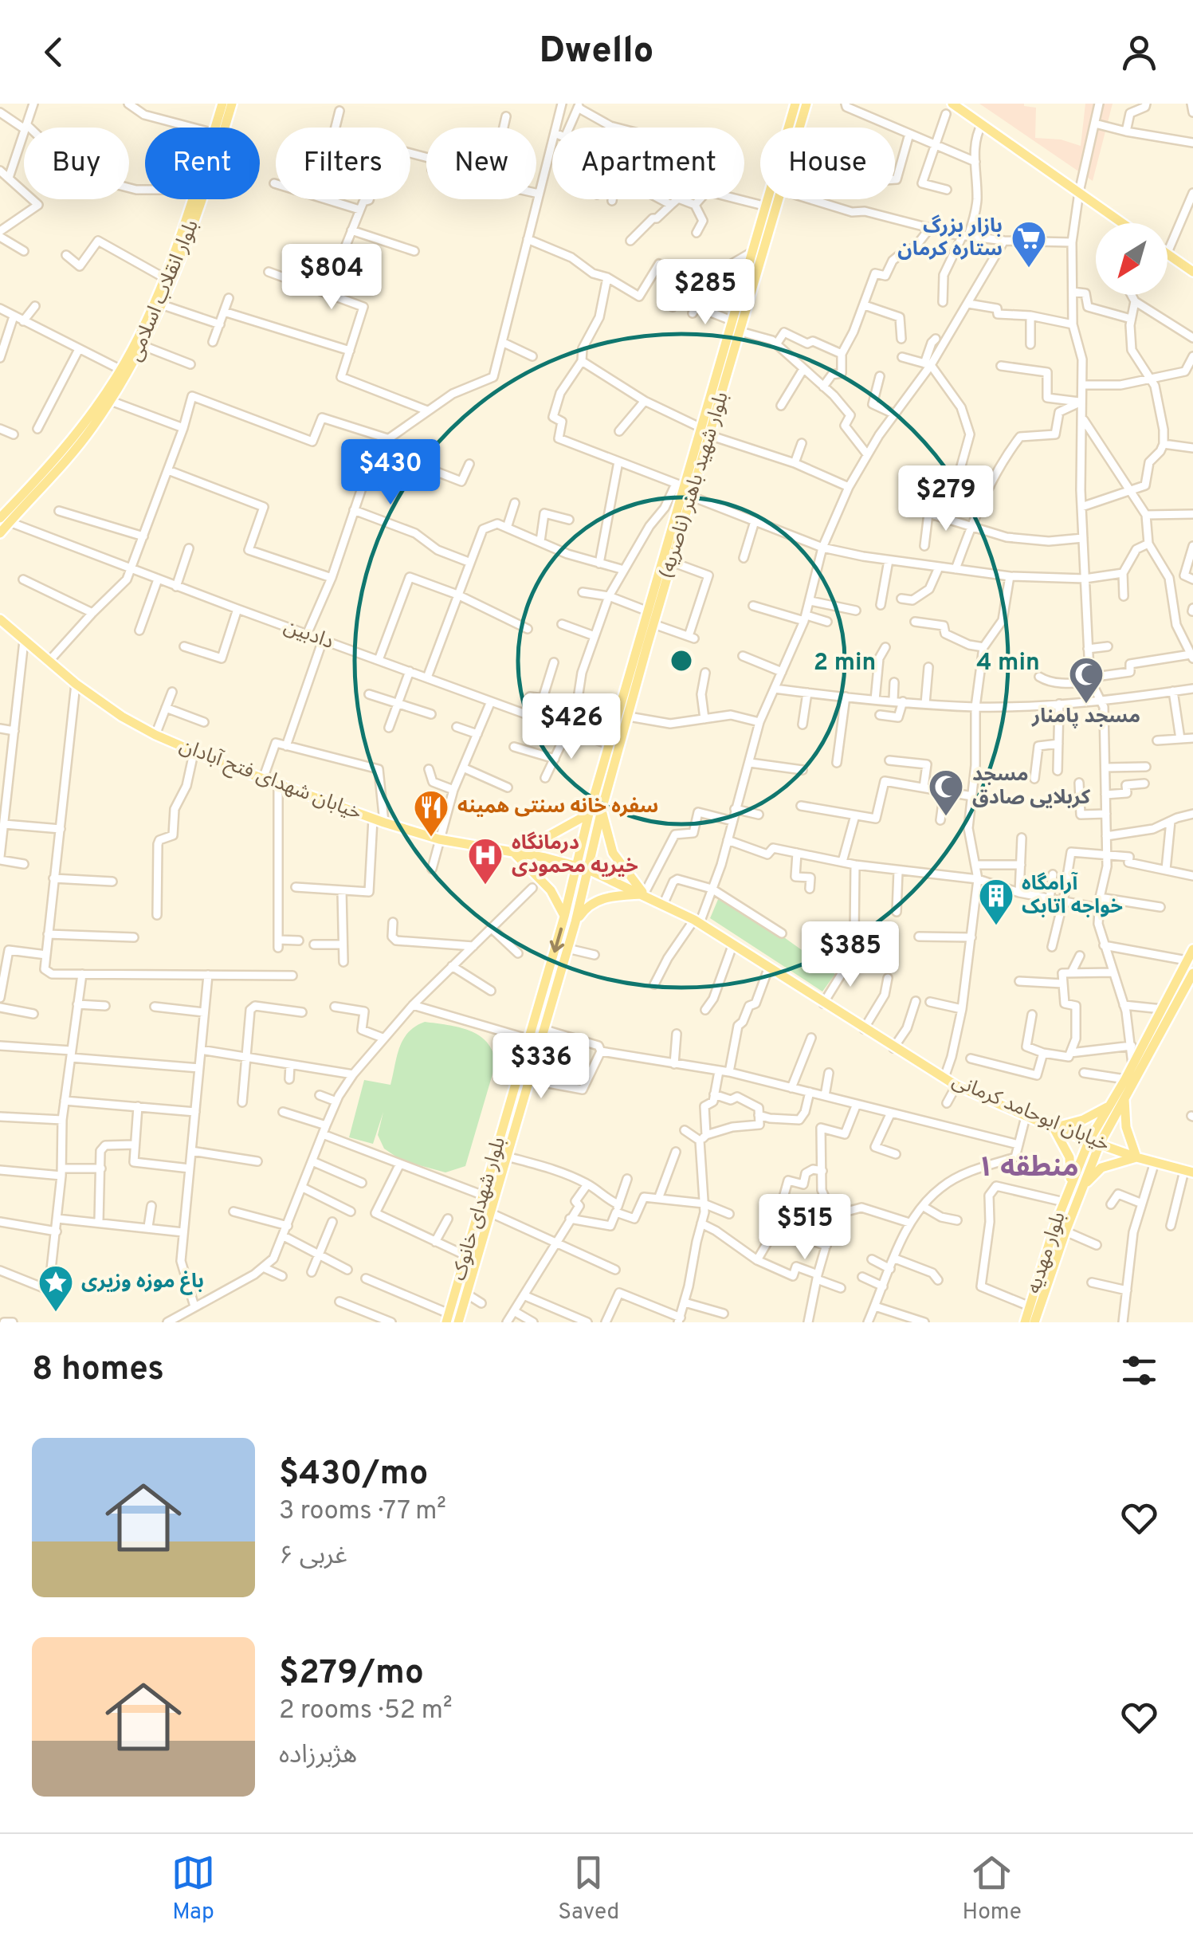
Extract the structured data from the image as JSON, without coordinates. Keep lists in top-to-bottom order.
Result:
{
  "streets": {
    "main road": [
      "بلوار انقلاب اسلامی",
      "بلوار شهید باهنر (ناصریه)",
      "خیابان شهدای فتح آبادان",
      "خیابان ابوحامد کرمانی",
      "بلوار شهدای خانوک",
      "بلوار مهدیه"
    ],
    "street": ["دادبین"]
  },
  "crossings": [
    ["بلوار انقلاب اسلامی", "دادبین"],
    ["بلوار شهید باهنر (ناصریه)", "دادبین"],
    ["بلوار شهید باهنر (ناصریه)", "خیابان شهدای فتح آبادان"],
    ["بلوار شهید باهنر (ناصریه)", "خیابان ابوحامد کرمانی"],
    ["بلوار شهید باهنر (ناصریه)", "بلوار شهدای خانوک"],
    ["خیابان شهدای فتح آبادان", "خیابان ابوحامد کرمانی"],
    ["خیابان شهدای فتح آبادان", "بلوار شهدای خانوک"],
    ["خیابان ابوحامد کرمانی", "بلوار شهدای خانوک"],
    ["خیابان ابوحامد کرمانی", "بلوار مهدیه"]
  ],
  "districts": ["منطقه ۱"],
  "places": {
    "supermarket": ["بازار بزرگ ستاره کرمان"],
    "mosque": ["مسجد پامنار", "مسجد کربلایی صادق"],
    "restaurant": ["سفره خانه سنتی همینه"],
    "hospital": ["درمانگاه خیریه محمودی"],
    "building": ["آرامگاه خواجه اتابک"],
    "place": ["باغ موزه وزیری"]
  },
  "north": "bottom left",
  "page": {
    "header": "Dwello",
    "chip": [
      "Buy",
      "Rent",
      "Filters",
      "New",
      "Apartment",
      "House"
    ],
    "price": [
      "$804",
      "$285",
      "$430",
      "$279",
      "$426",
      "$385",
      "$336",
      "$515"
    ],
    "heading": "8 homes",
    "list": [
      {
        "name": "$430/mo",
        "note": "3 rooms · 77 m² · ۶ غربی"
      },
      {
        "name": "$279/mo",
        "note": "2 rooms · 52 m² · هژبرزاده"
      }
    ],
    "tabs": ["Map", "Saved", "Home"]
  },
  "rings": ["2 min", "4 min"]
}
